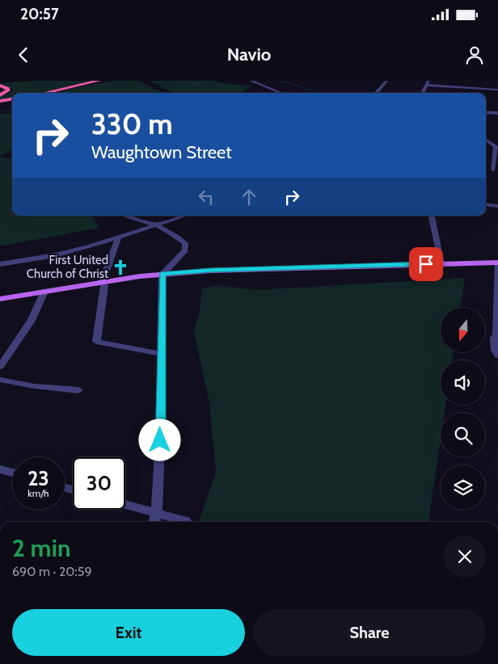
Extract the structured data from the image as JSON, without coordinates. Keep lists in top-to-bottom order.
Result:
{
  "places": {
    "church": ["First United Church of Christ"]
  },
  "north": "bottom",
  "page": {
    "status": "20:57",
    "header": "Navio",
    "turn": ["330 m", "Waughtown Street"],
    "speed": "23 km/h",
    "limit": "30",
    "heading": ["2 min", "690 m · 20:59"],
    "buttons": ["Exit", "Share"]
  }
}
